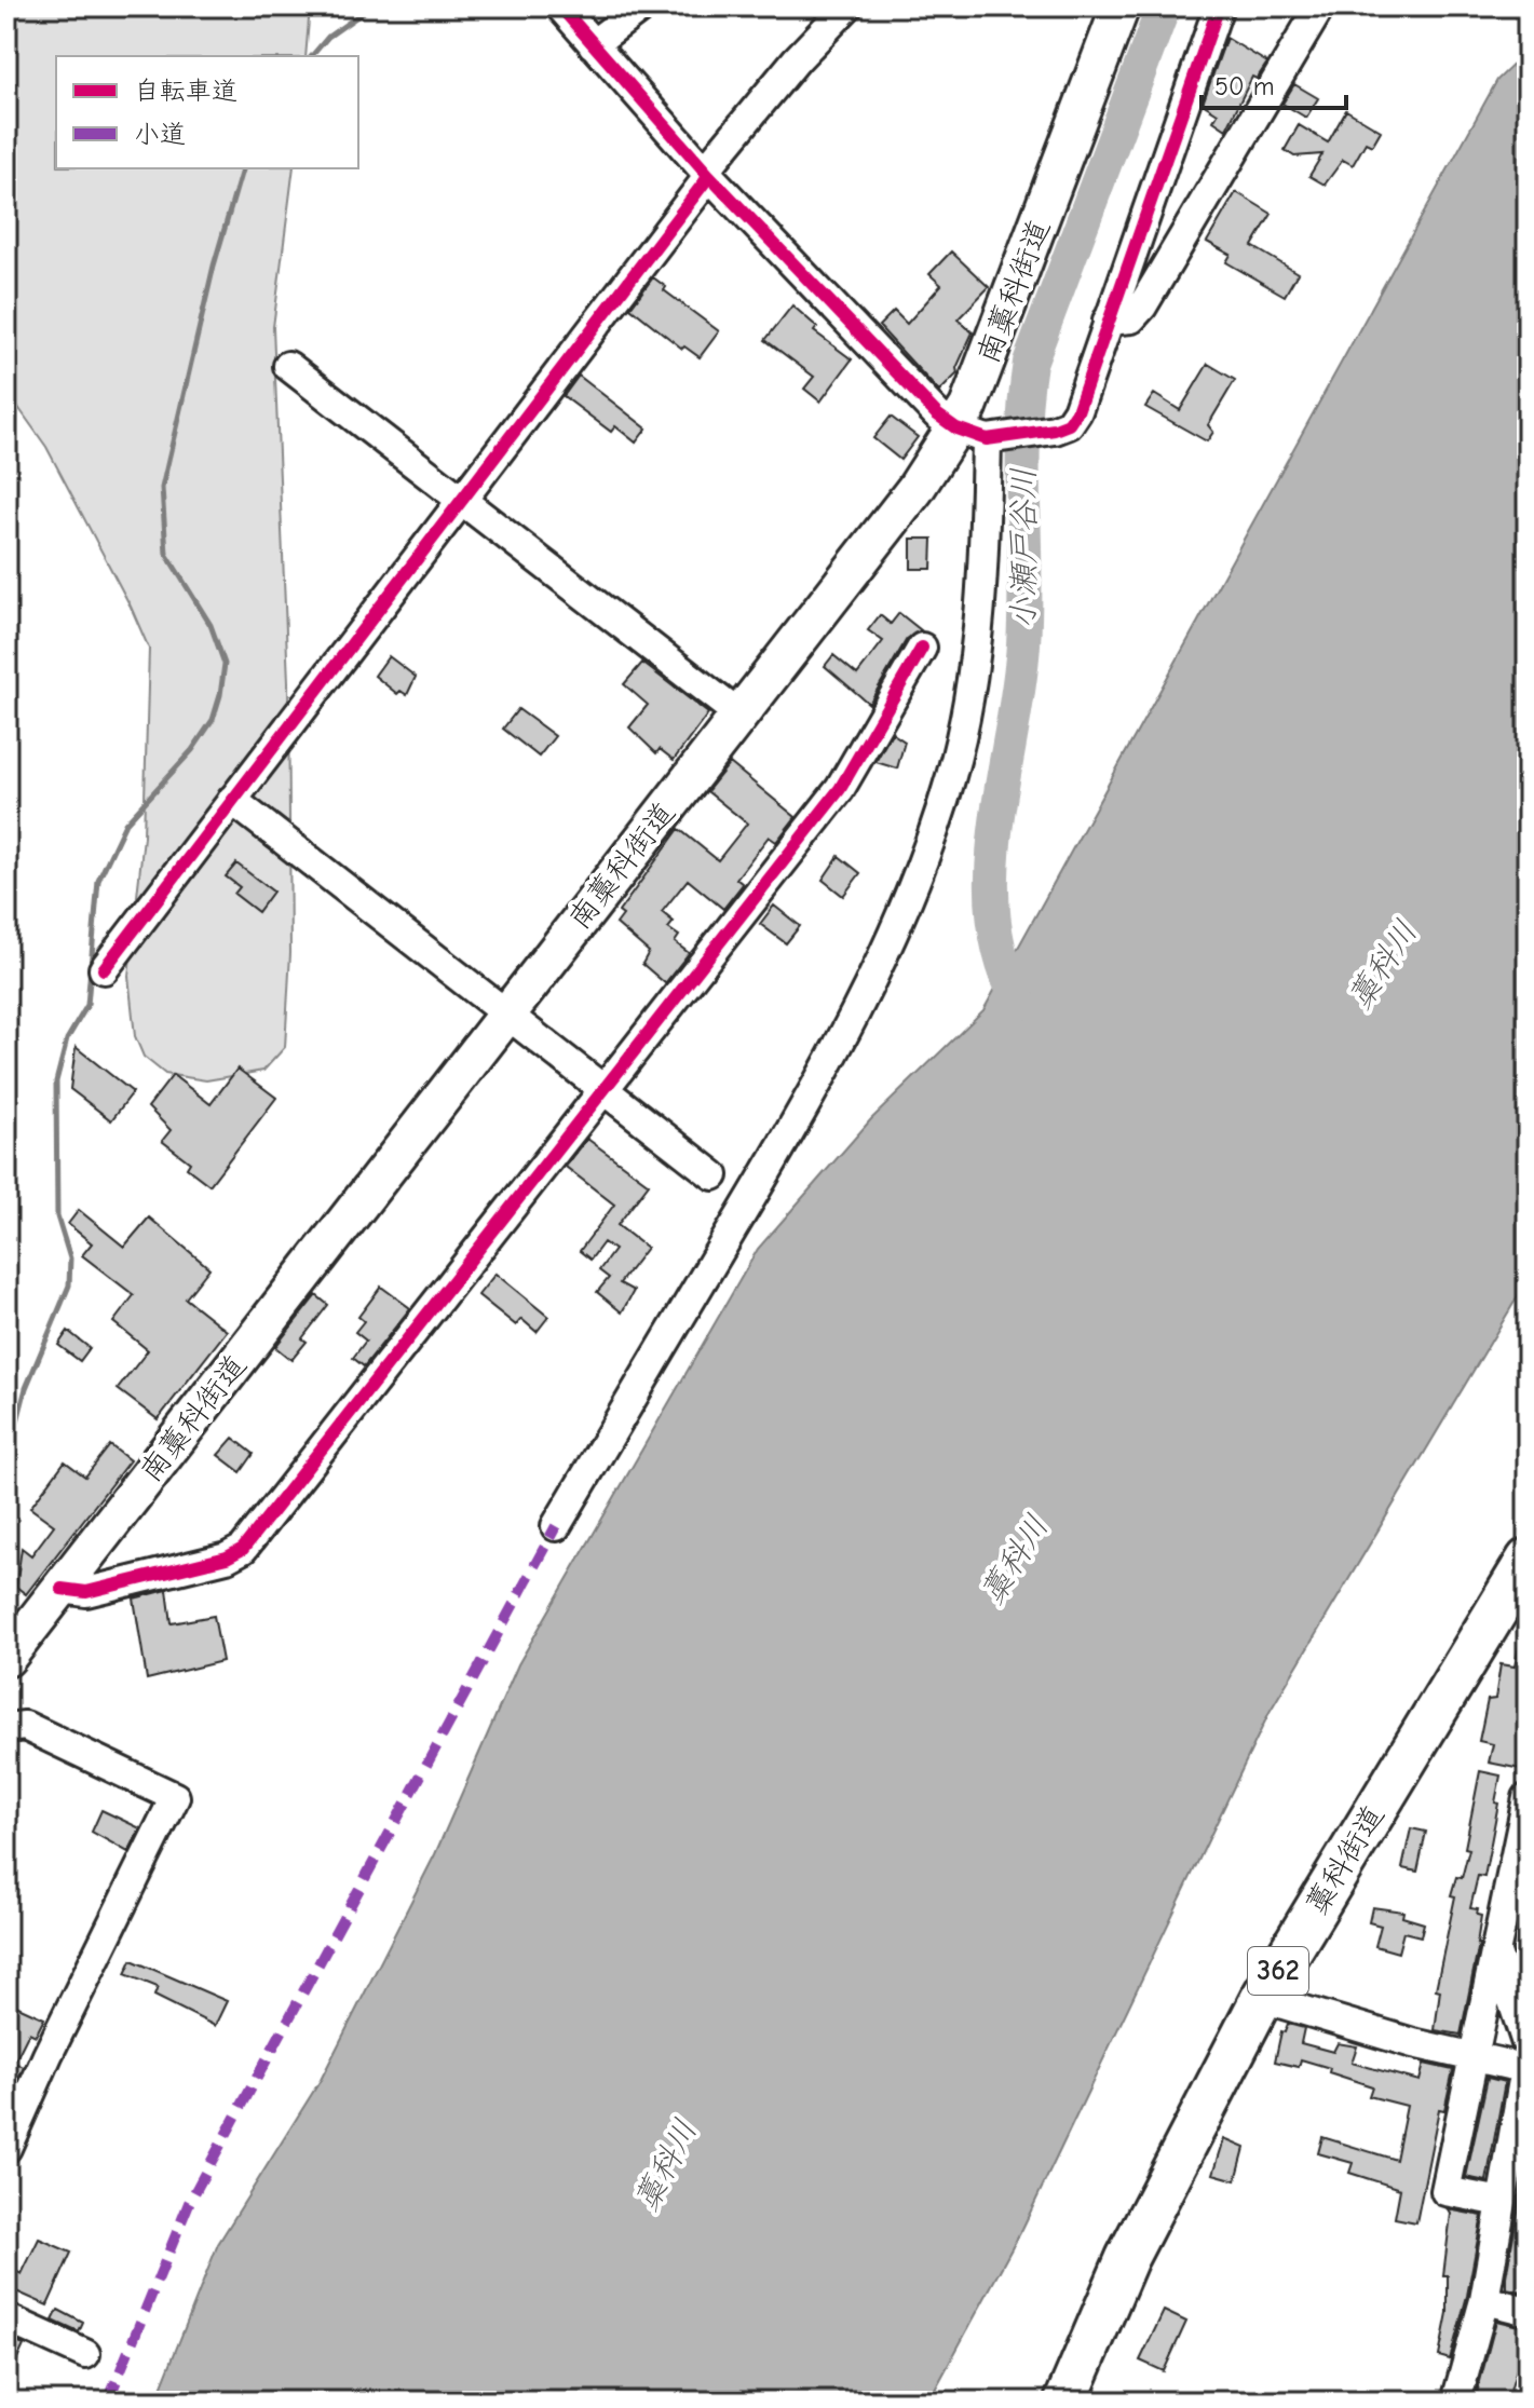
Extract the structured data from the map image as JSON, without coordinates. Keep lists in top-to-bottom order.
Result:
{
  "streets": {
    "highway": ["藁科街道", "362"],
    "main road": ["南藁科街道"]
  },
  "water": ["小瀬戸谷川", "藁科川"],
  "legend": ["自転車道", "小道"],
  "scale_bar": "50 m"
}
